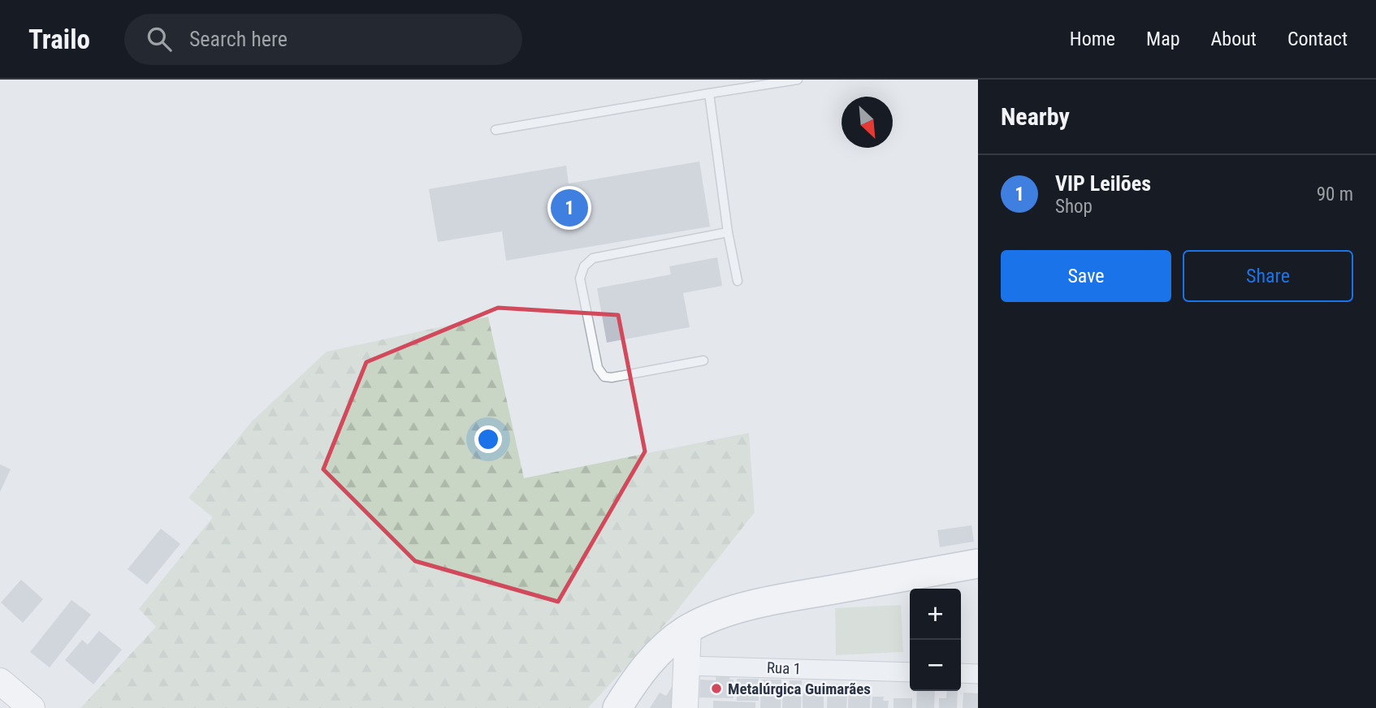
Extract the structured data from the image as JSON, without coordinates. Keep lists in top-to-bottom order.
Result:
{
  "streets": {
    "street": ["Rua 1"]
  },
  "places": ["Metalúrgica Guimarães"],
  "north": "bottom right",
  "page": {
    "header": "Trailo",
    "search": "Search here",
    "nav": [
      "Home",
      "Map",
      "About",
      "Contact"
    ],
    "heading": "Nearby",
    "list": [
      {
        "mark": "1",
        "name": "VIP Leilões",
        "note": "Shop",
        "value": "90 m"
      }
    ],
    "pins": "1",
    "buttons": ["Save", "Share"],
    "map_buttons": ["+", "−"]
  }
}
